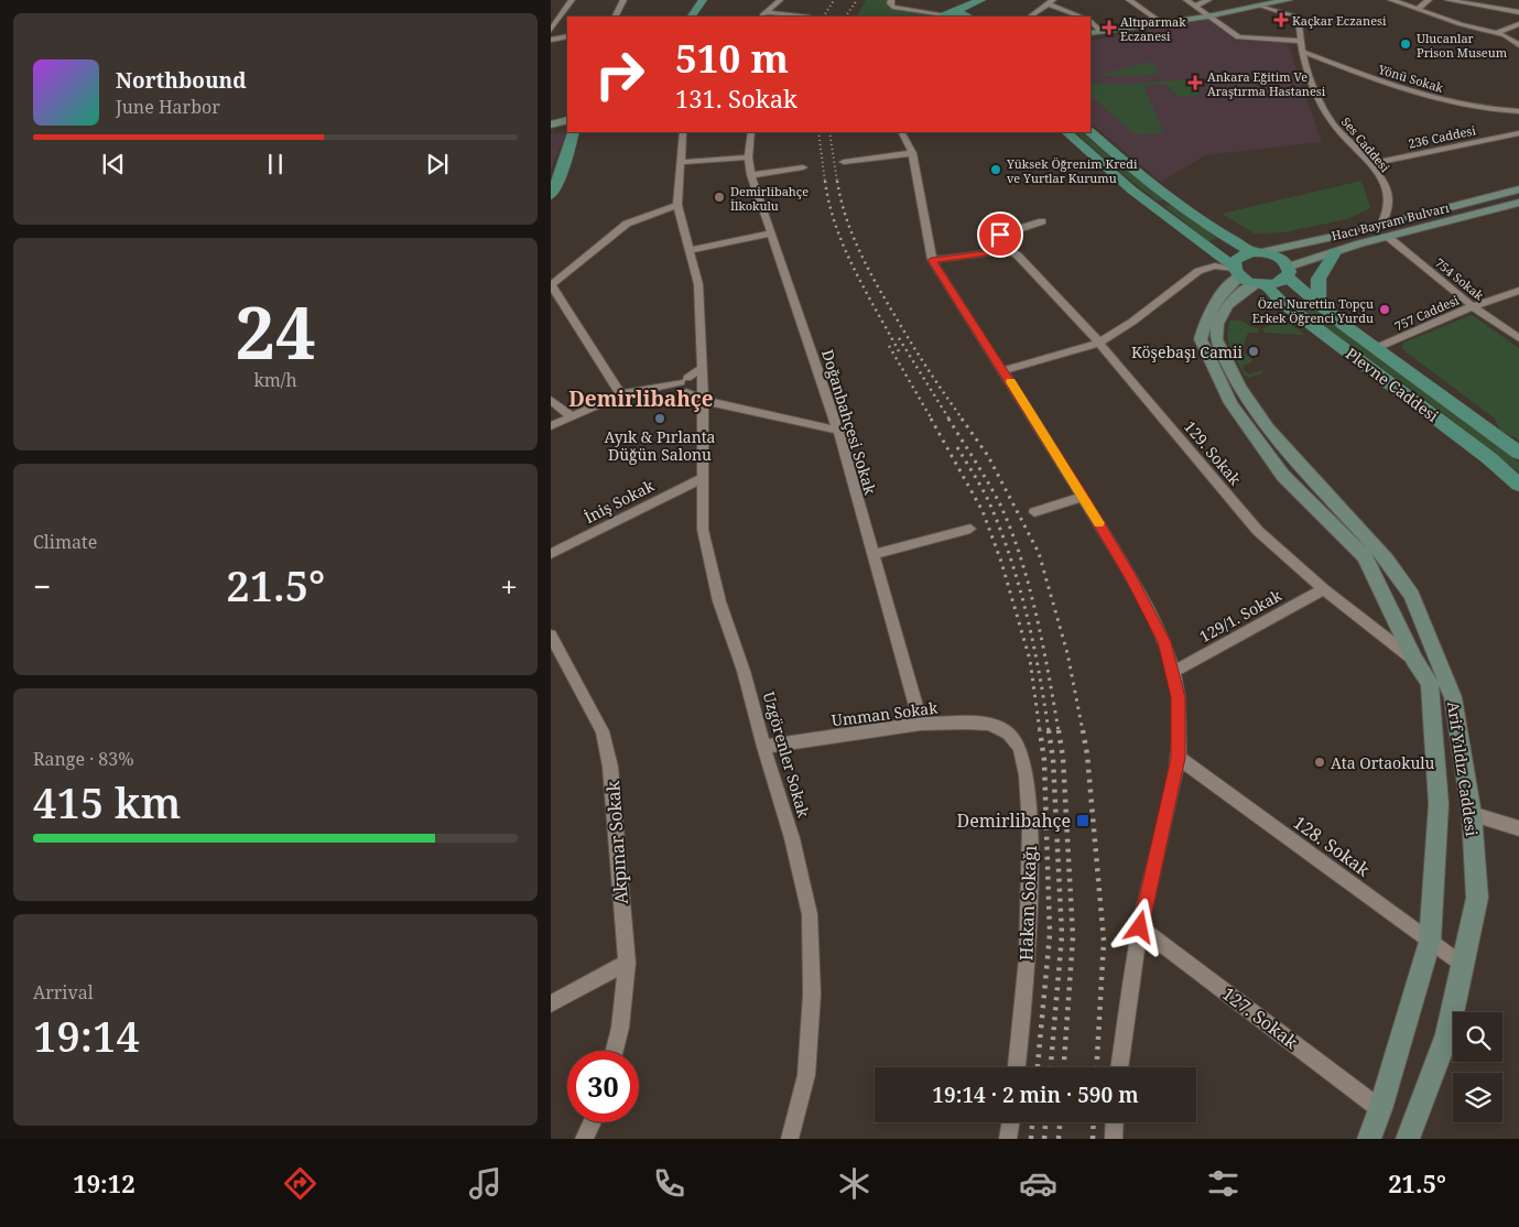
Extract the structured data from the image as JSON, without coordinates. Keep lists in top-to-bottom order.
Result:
{
  "streets": {
    "main road": ["Hacı Bayram Bulvarı", "Plevne Caddesi", "Arif Yıldız Caddesi"],
    "street": [
      "Yönü Sokak",
      "236 Caddesi",
      "Ses Caddesi",
      "754 Sokak",
      "757 Caddesi",
      "Doğanbahçesi Sokak",
      "129. Sokak",
      "İniş Sokak",
      "129/1. Sokak",
      "Umman Sokak",
      "Uzgörenler Sokak",
      "Akpınar Sokak",
      "128. Sokak",
      "Hakan Sokağı",
      "127. Sokak"
    ]
  },
  "crossings": [
    ["Yönü Sokak", "Ses Caddesi"],
    ["236 Caddesi", "Ses Caddesi"],
    ["Ses Caddesi", "Hacı Bayram Bulvarı"],
    ["Hacı Bayram Bulvarı", "754 Sokak"],
    ["Hacı Bayram Bulvarı", "Plevne Caddesi"],
    ["754 Sokak", "757 Caddesi"],
    ["757 Caddesi", "Plevne Caddesi"],
    ["Plevne Caddesi", "Arif Yıldız Caddesi"],
    ["Doğanbahçesi Sokak", "Umman Sokak"],
    ["129. Sokak", "129/1. Sokak"],
    ["129. Sokak", "Arif Yıldız Caddesi"],
    ["İniş Sokak", "Uzgörenler Sokak"],
    ["Umman Sokak", "Uzgörenler Sokak"],
    ["Umman Sokak", "Hakan Sokağı"],
    ["Arif Yıldız Caddesi", "128. Sokak"],
    ["Arif Yıldız Caddesi", "127. Sokak"]
  ],
  "districts": ["Demirlibahçe"],
  "places": {
    "health": ["Kaçkar Eczanesi", "Altıparmak Eczanesi", "Ankara Eğitim Ve Araştırma Hastanesi"],
    "other": [
      "Ulucanlar Prison Museum",
      "Yüksek Öğrenim Kredi ve Yurtlar Kurumu",
      "Demirlibahçe İlkokulu",
      "Özel Nurettin Topçu Erkek Öğrenci Yurdu",
      "Köşebaşı Camii",
      "Ayık & Pırlanta Düğün Salonu",
      "Ata Ortaokulu"
    ],
    "transit": ["Demirlibahçe"]
  },
  "page": {
    "turn": ["510 m", "131. Sokak"],
    "song": ["Northbound", "June Harbor"],
    "tile": [
      ["24", "km/h"],
      "Climate",
      ["Range · 83%", "415 km"],
      ["Arrival", "19:14"]
    ],
    "heat": ["−", "21.5°", "+"],
    "limit": "30",
    "trip": "19:14 · 2 min · 590 m",
    "tabs": ["19:12", "21.5°"]
  }
}
